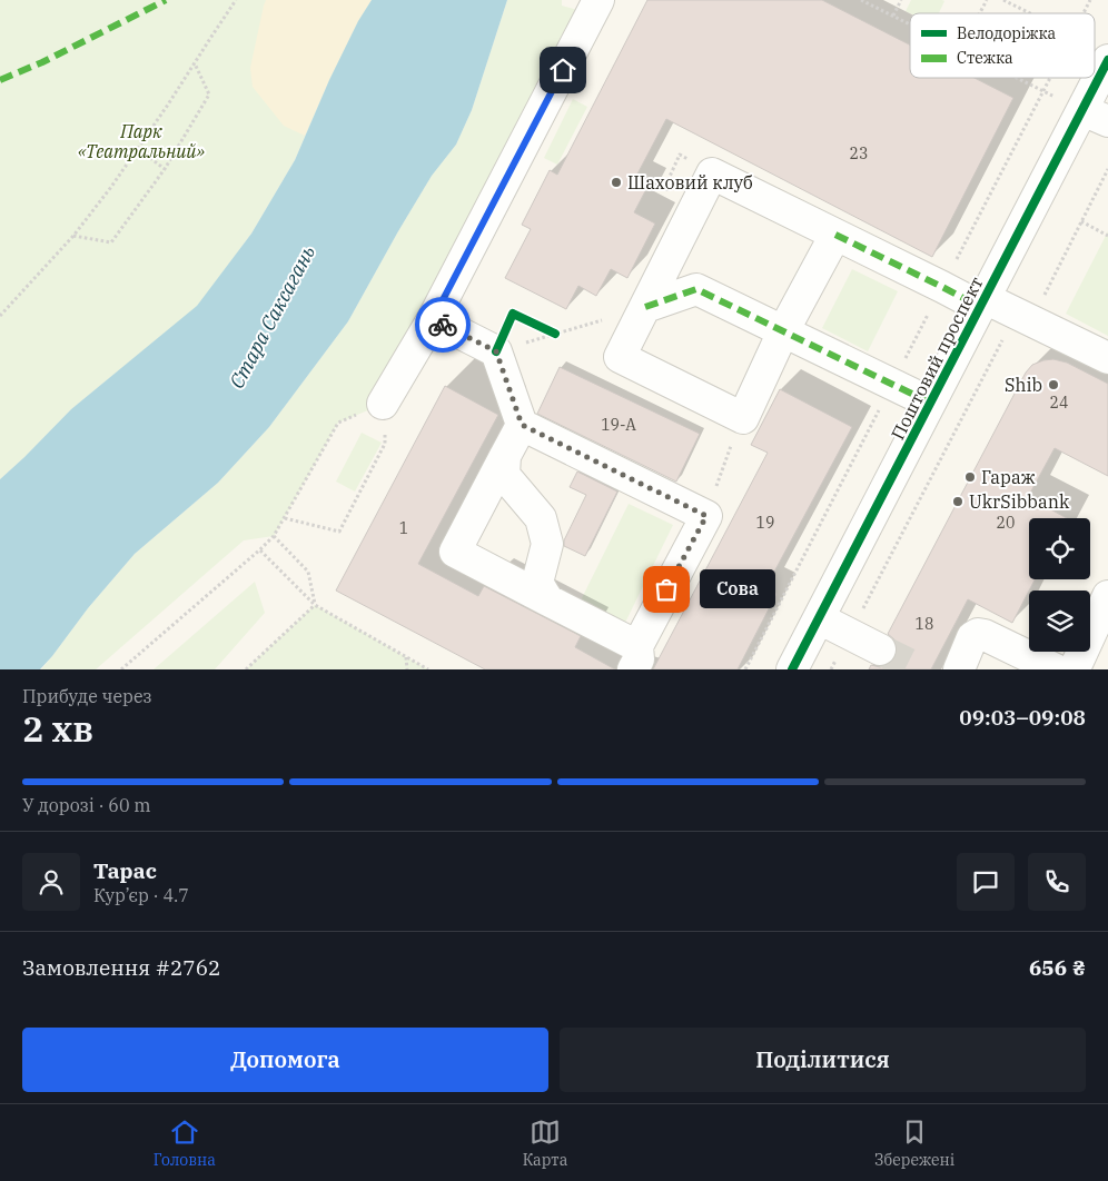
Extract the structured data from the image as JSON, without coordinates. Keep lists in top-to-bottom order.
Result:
{
  "streets": {
    "street": ["Поштовий проспект"]
  },
  "water": ["Стара Саксагань"],
  "parks": ["Парк «Театральний»"],
  "places": [
    "Шаховий клуб",
    "Shib",
    "Гараж",
    "UkrSibbank",
    "Сова"
  ],
  "house_numbers": [
    "23",
    "24",
    "19-А",
    "19",
    "20",
    "1",
    "18"
  ],
  "legend": ["Велодоріжка", "Стежка"],
  "page": {
    "bubble": "Сова",
    "heading": ["2 хв", "Прибуде через", "09:03–09:08"],
    "panel": [
      "Тарас",
      "Кур’єр · 4.7",
      "Замовлення #2762",
      "656 ₴"
    ],
    "bar": "У дорозі · 60 m",
    "buttons": ["Допомога", "Поділитися"],
    "tabs": ["Головна", "Карта", "Збережені"]
  }
}
